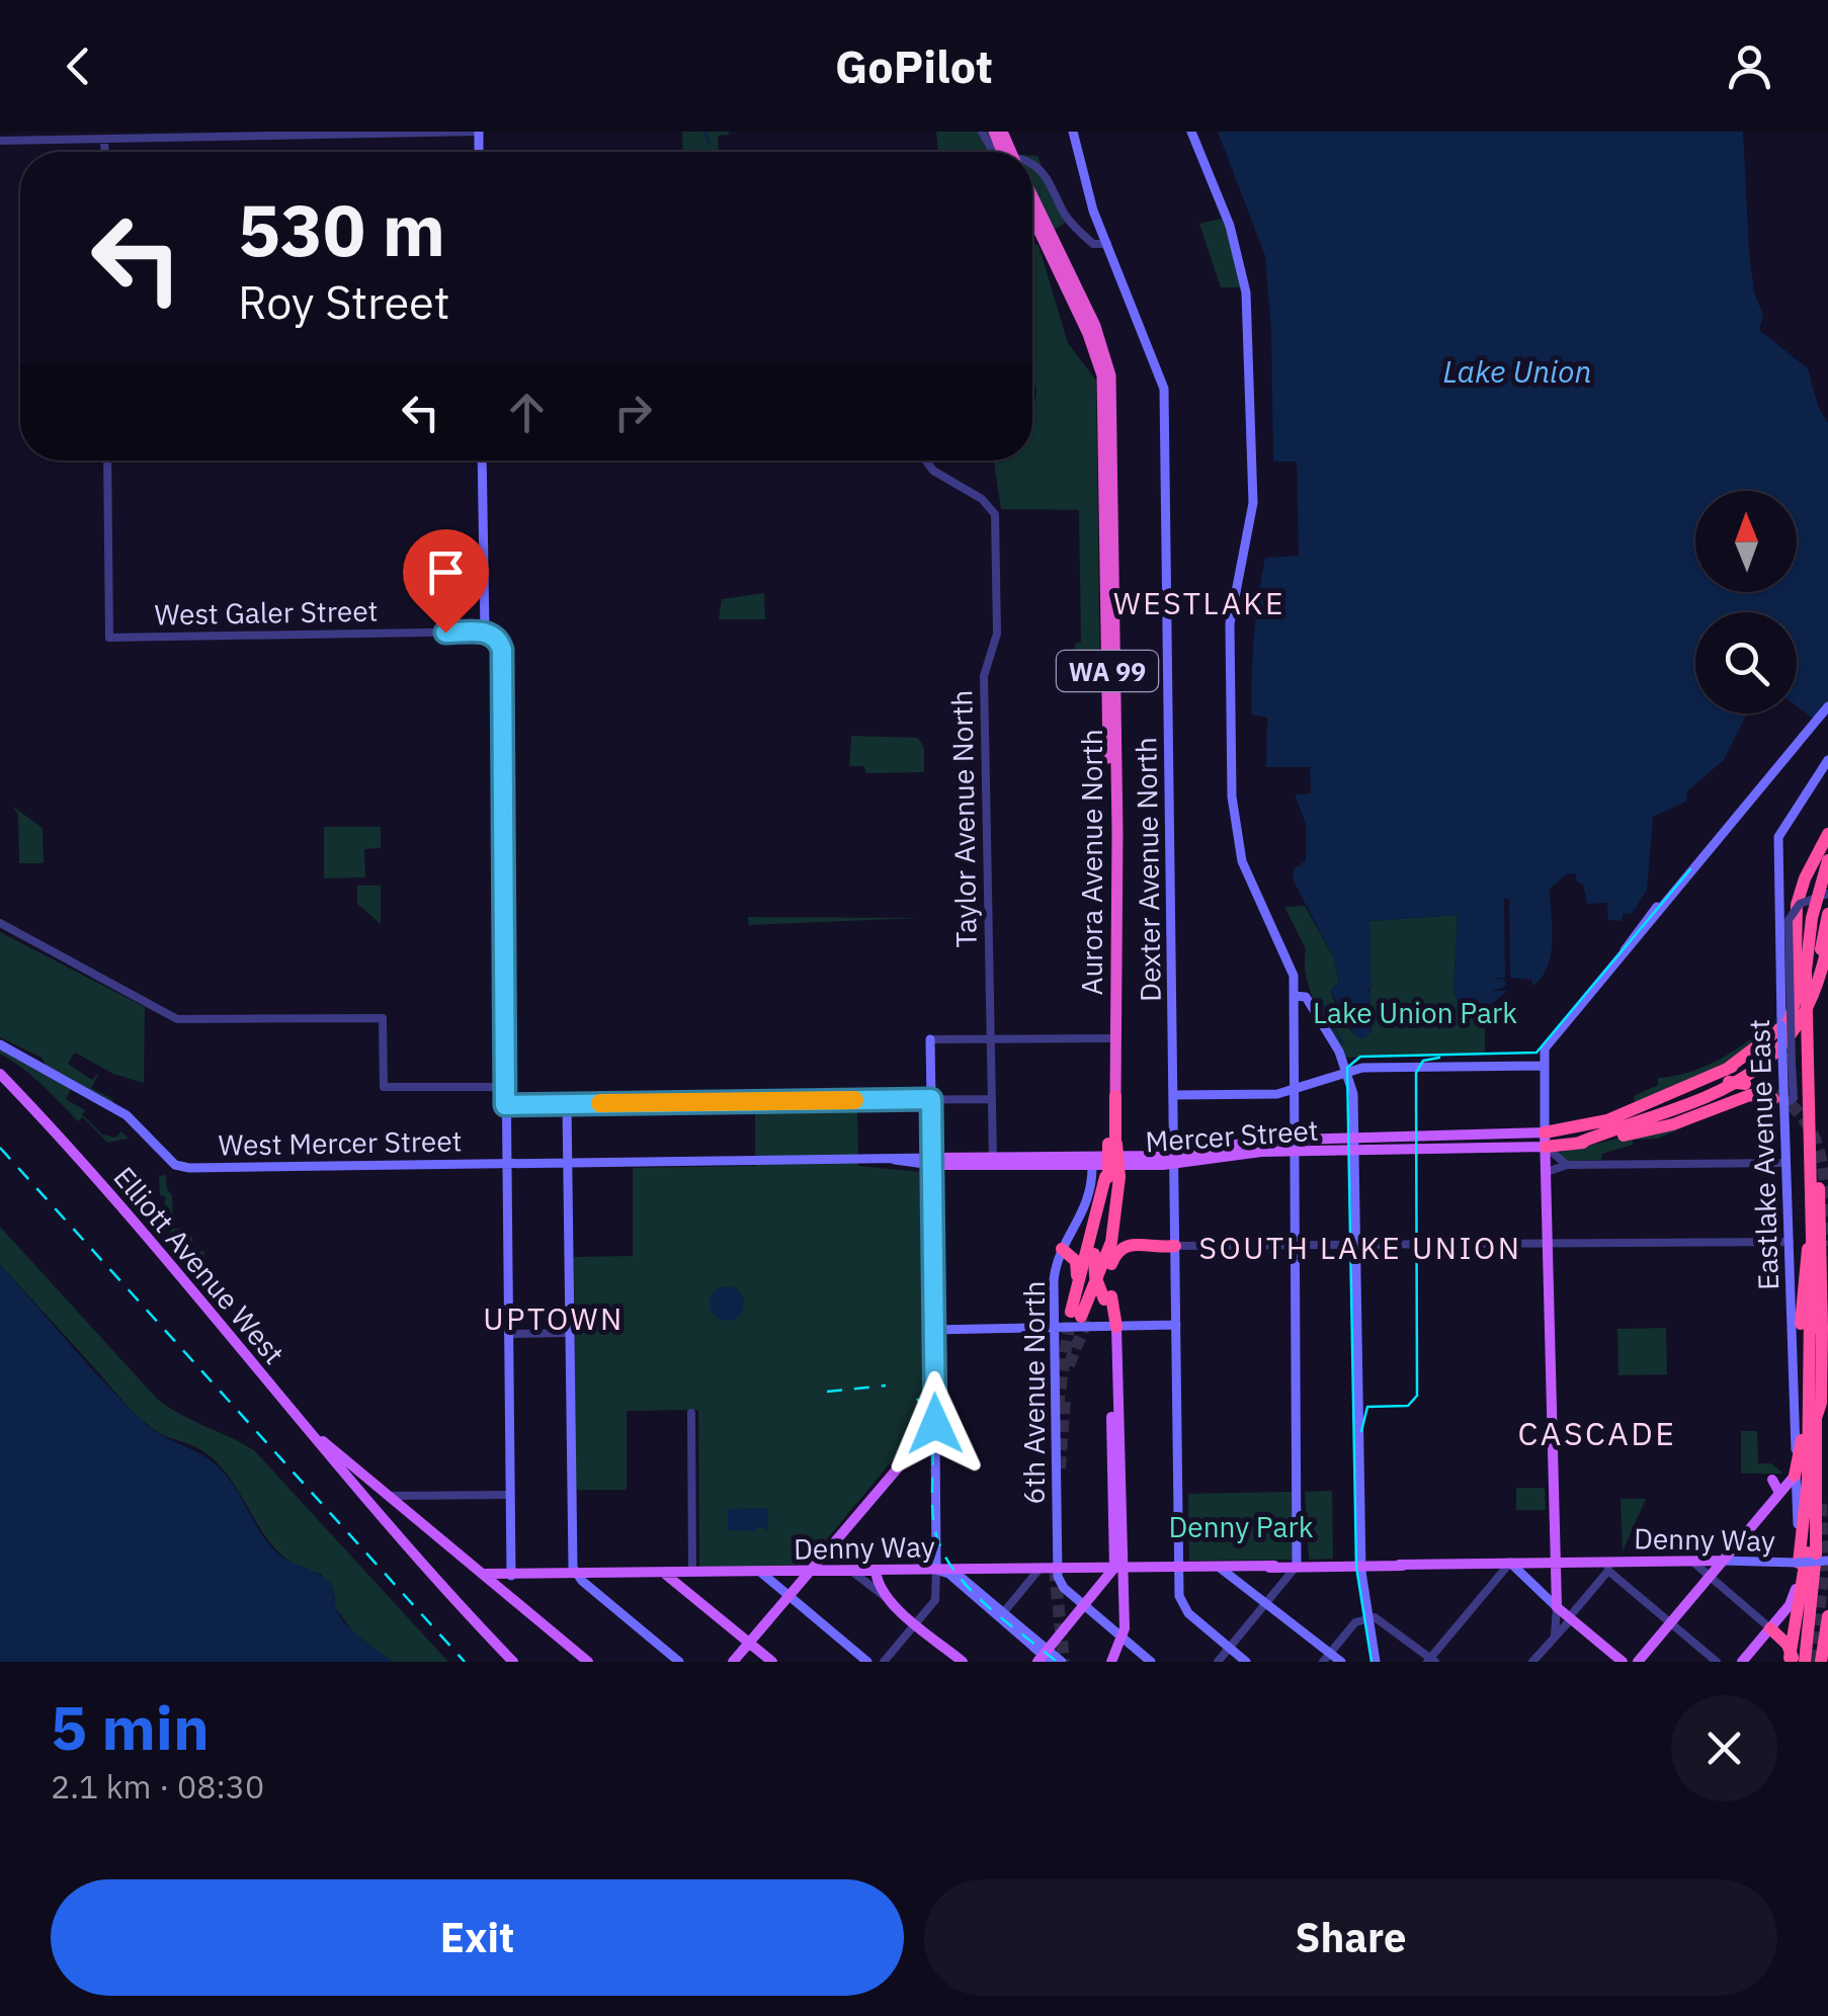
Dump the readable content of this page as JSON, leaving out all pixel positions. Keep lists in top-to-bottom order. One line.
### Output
{"streets":{"highway":["WA 99","Aurora Avenue North"],"main road":["Dexter Avenue North","Mercer Street","West Mercer Street","Eastlake Avenue East","Elliott Avenue West","6th Avenue North","Denny Way"],"street":["West Galer Street","Taylor Avenue North"]},"crossings":[["WA 99","Aurora Avenue North"],["Taylor Avenue North","Mercer Street"],["Dexter Avenue North","Mercer Street"],["Dexter Avenue North","Denny Way"],["Mercer Street","West Mercer Street"],["Mercer Street","6th Avenue North"],["Eastlake Avenue East","Denny Way"],["6th Avenue North","Denny Way"]],"districts":["WESTLAKE","SOUTH LAKE UNION","UPTOWN","CASCADE"],"water":["Lake Union"],"parks":["Lake Union Park","Denny Park"],"north":"top","page":{"header":"GoPilot","turn":["530 m","Roy Street"],"heading":["5 min","2.1 km · 08:30"],"buttons":["Exit","Share"]}}
